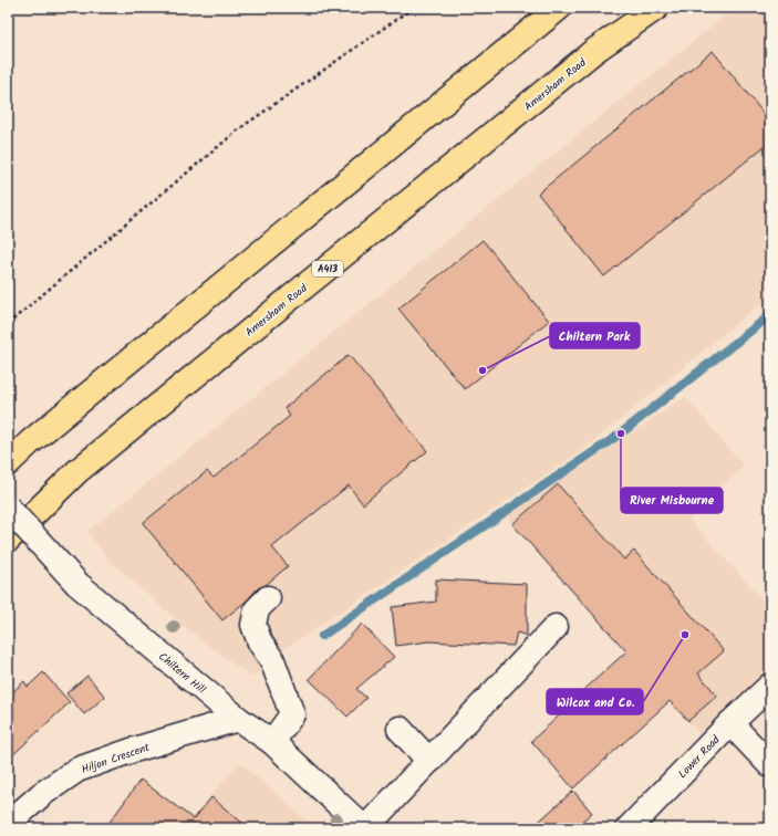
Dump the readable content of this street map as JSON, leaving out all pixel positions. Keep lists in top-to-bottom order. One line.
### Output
{"streets":{"highway":["Amersham Road","A413"],"street":["Chiltern Hill","Lower Road","Hiljon Crescent"]},"crossings":[["Chiltern Hill","Hiljon Crescent"]],"places":["Chiltern Park","River Misbourne","Wilcox and Co."]}
